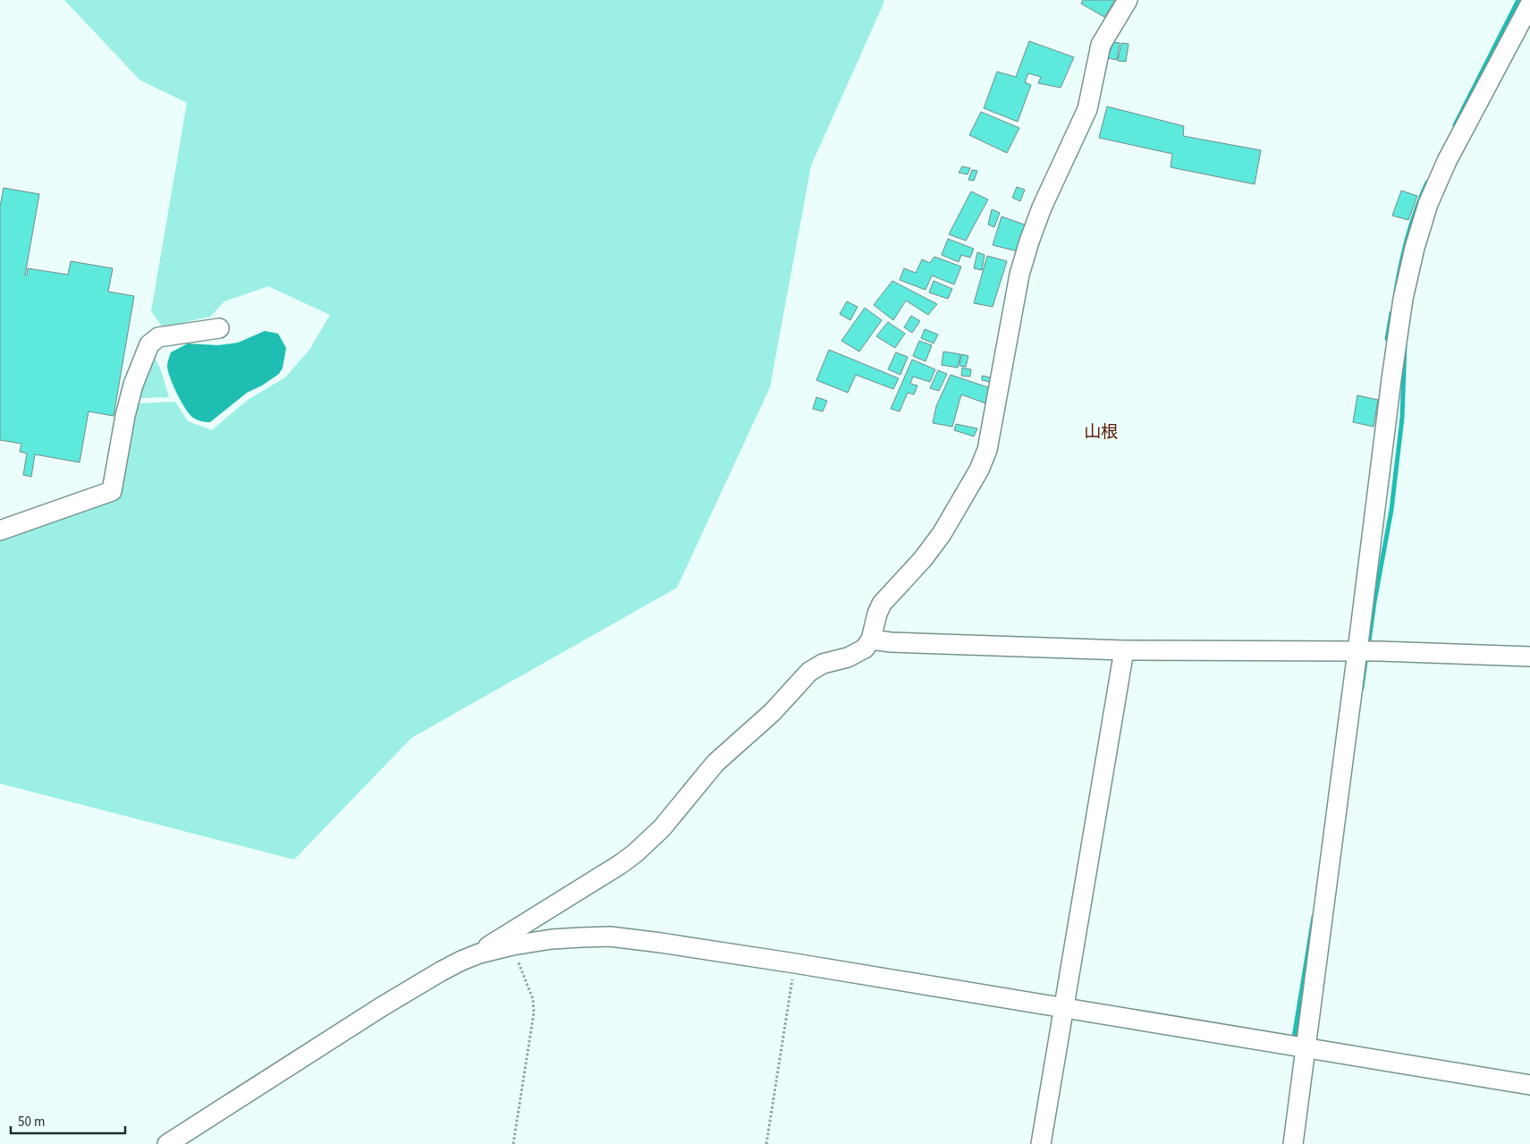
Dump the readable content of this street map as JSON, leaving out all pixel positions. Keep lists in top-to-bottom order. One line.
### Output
{"districts":["山根"],"scale_bar":"50 m"}
